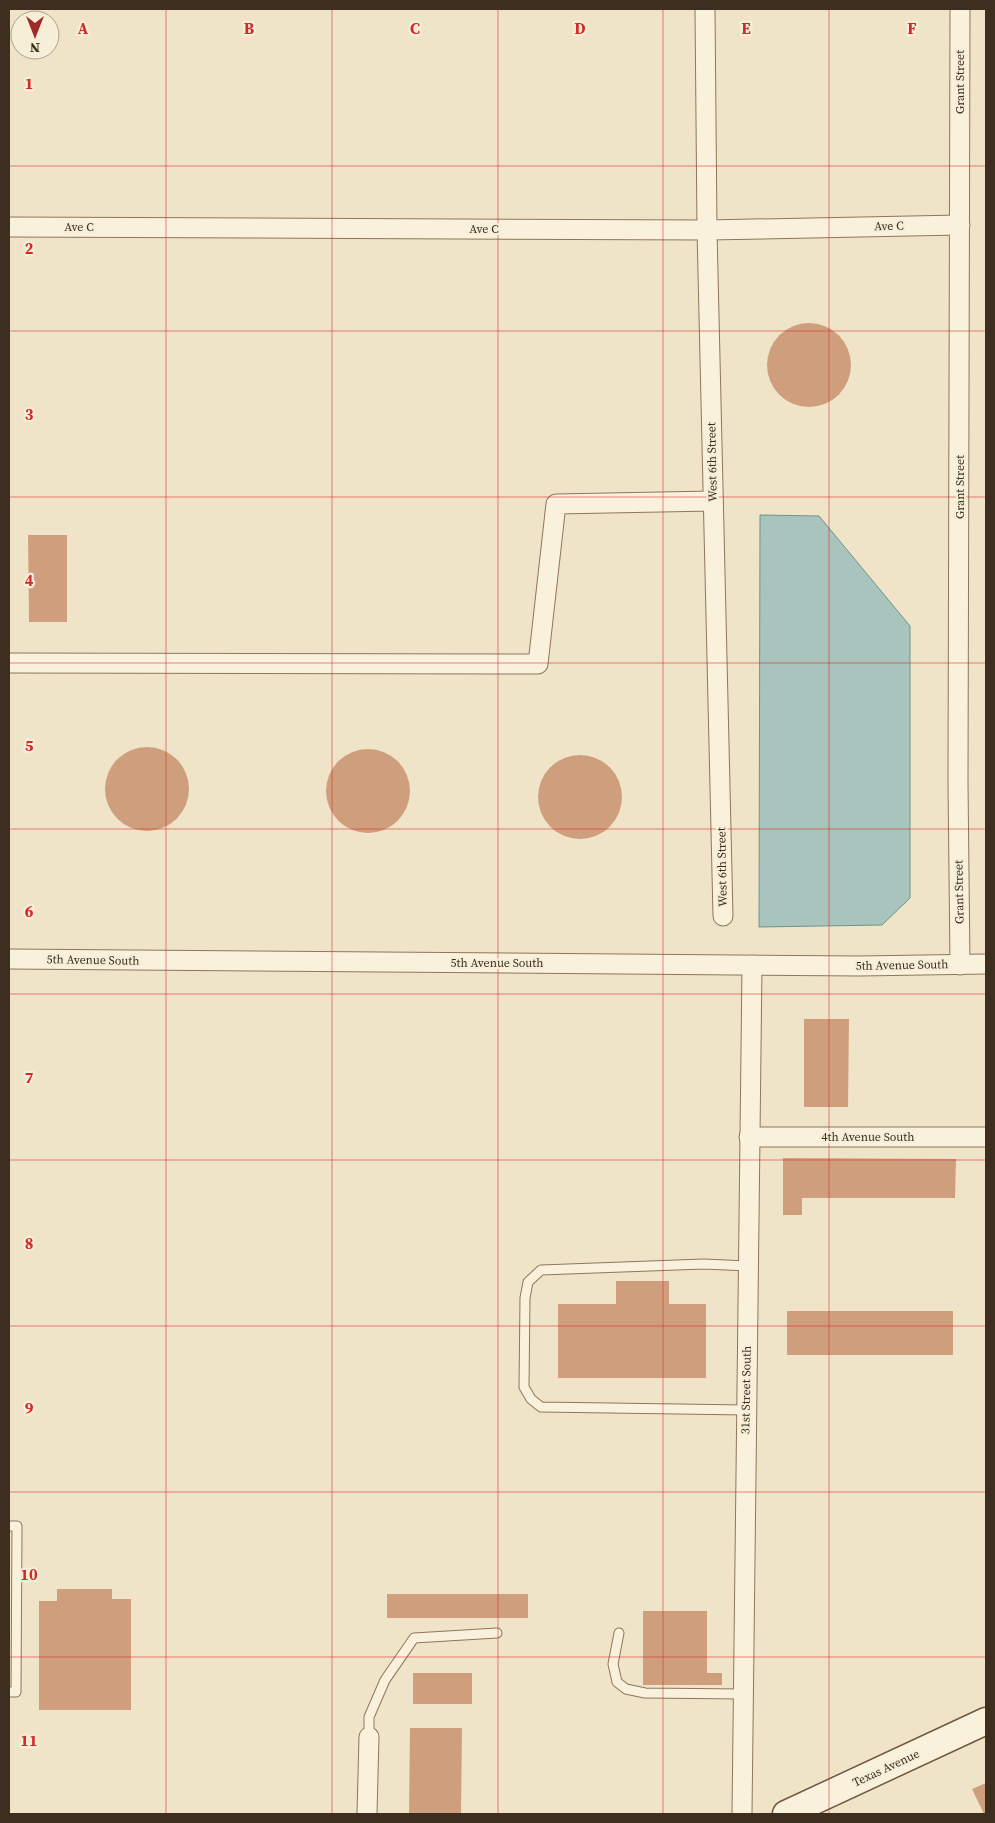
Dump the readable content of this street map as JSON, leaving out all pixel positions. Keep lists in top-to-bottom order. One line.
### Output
{"streets":{"main road":["Texas Avenue"],"street":["Grant Street","Ave C","West 6th Street","5th Avenue South","4th Avenue South","31st Street South"]},"crossings":[["Grant Street","Ave C"],["Grant Street","5th Avenue South"],["Ave C","West 6th Street"],["5th Avenue South","31st Street South"],["4th Avenue South","31st Street South"]],"north":"bottom","grid":{"columns":["A","B","C","D","E","F"],"rows":["1","2","3","4","5","6","7","8","9","10","11"]}}
